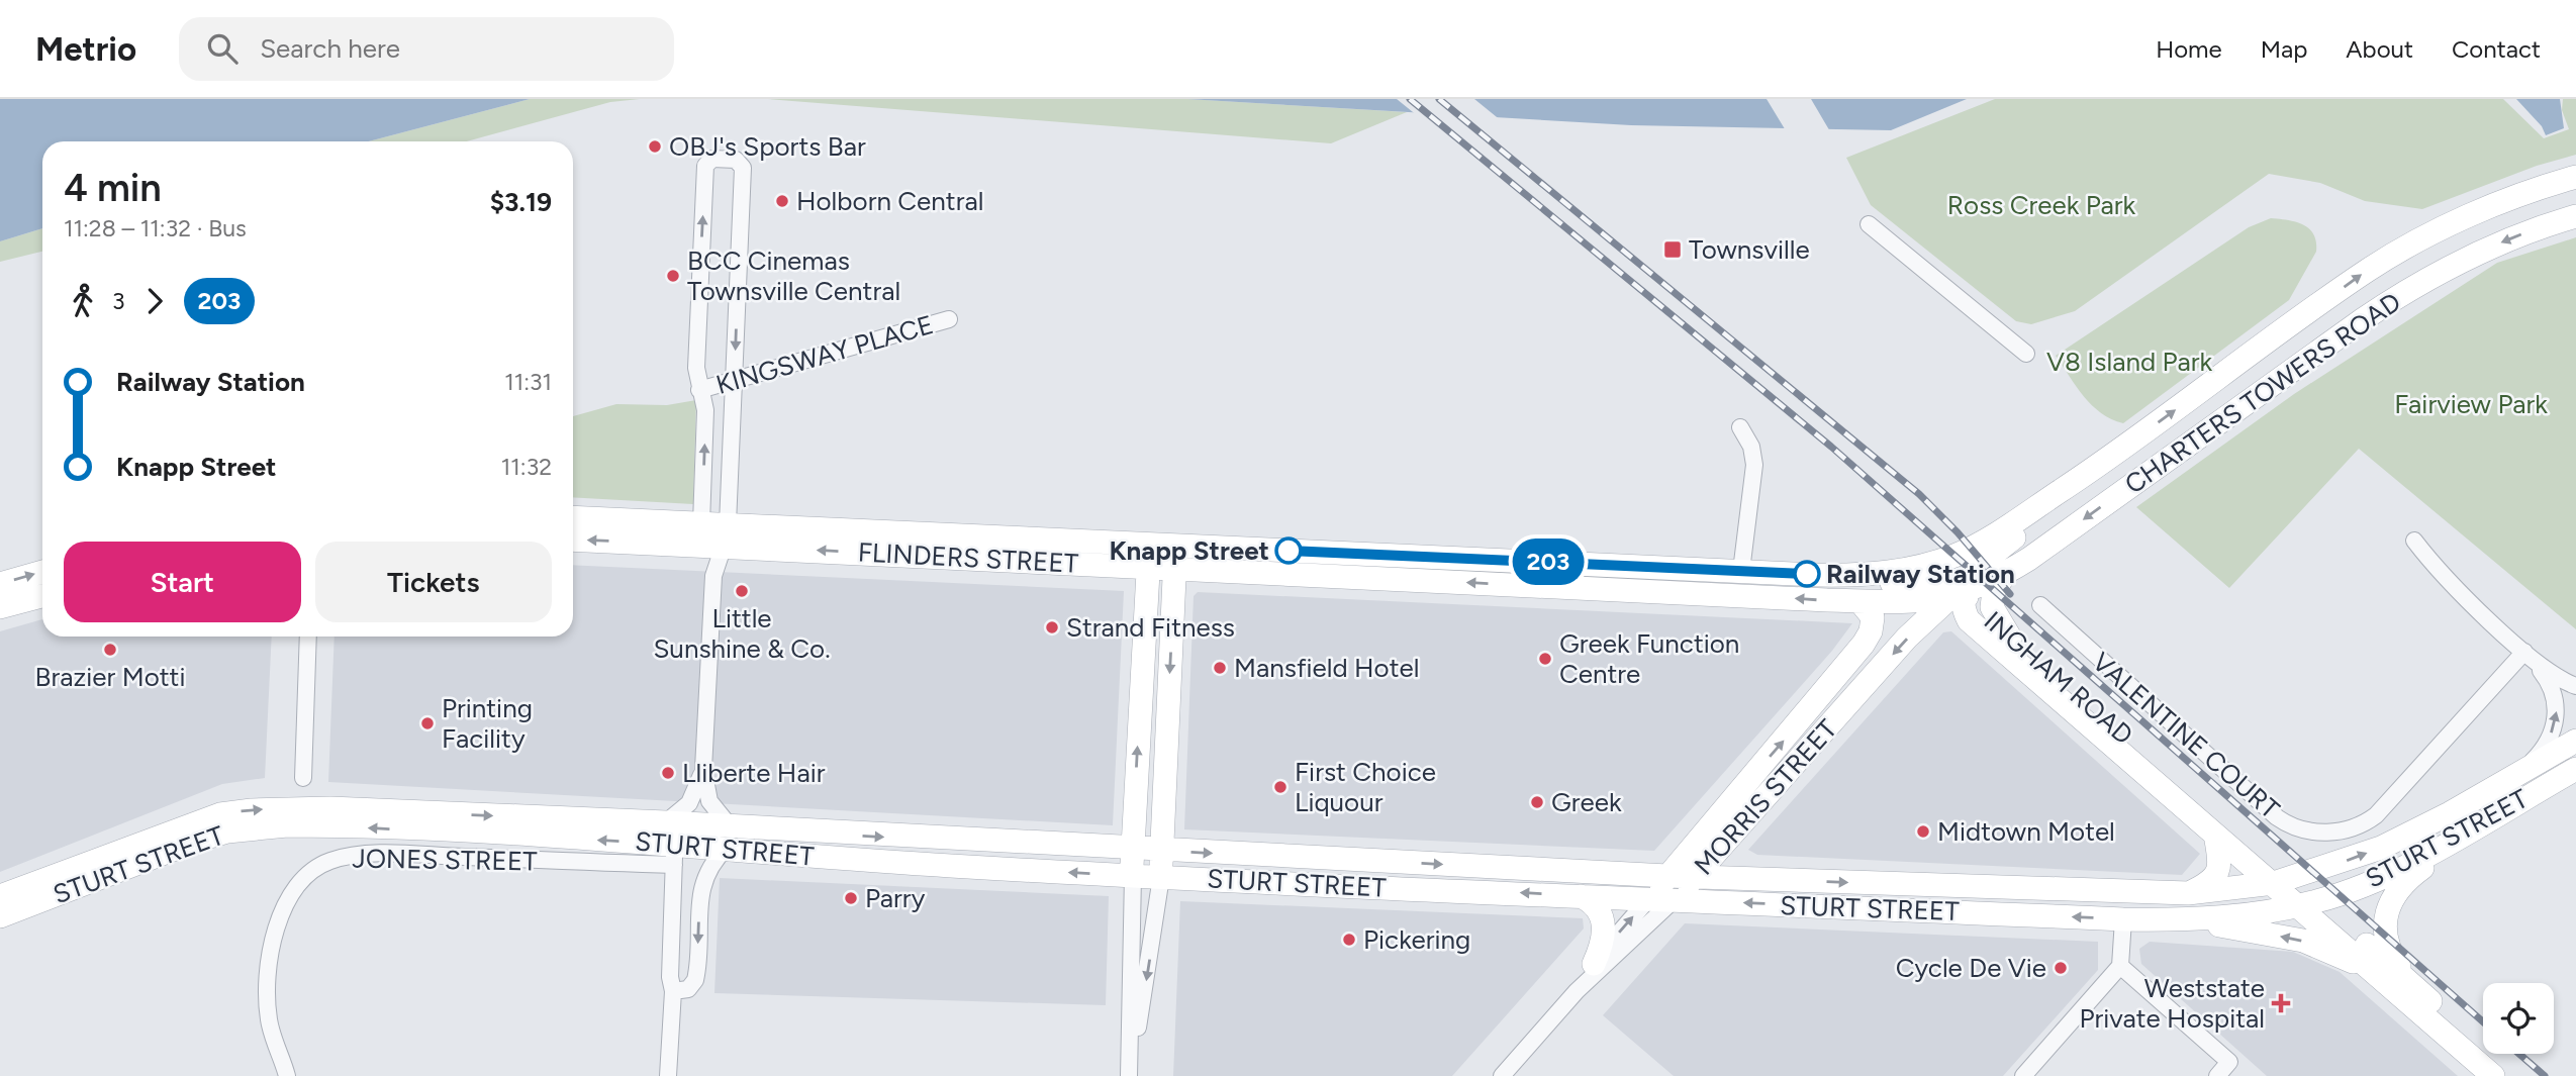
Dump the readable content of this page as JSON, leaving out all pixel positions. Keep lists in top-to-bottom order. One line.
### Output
{"streets":{"main road":["CHARTERS TOWERS ROAD","FLINDERS STREET","INGHAM ROAD","MORRIS STREET","STURT STREET"],"street":["KINGSWAY PLACE","VALENTINE COURT","JONES STREET"]},"crossings":[["CHARTERS TOWERS ROAD","FLINDERS STREET"],["CHARTERS TOWERS ROAD","INGHAM ROAD"],["CHARTERS TOWERS ROAD","MORRIS STREET"],["FLINDERS STREET","INGHAM ROAD"],["FLINDERS STREET","MORRIS STREET"],["INGHAM ROAD","MORRIS STREET"],["INGHAM ROAD","STURT STREET"],["MORRIS STREET","STURT STREET"],["STURT STREET","JONES STREET"]],"parks":["Ross Creek Park","V8 Island Park","Fairview Park"],"places":{"other":["OBJ's Sports Bar","Holborn Central","BCC Cinemas Townsville Central","Knapp Street","Railway Station","Little Sunshine & Co.","Strand Fitness","Brazier Motti","Greek Function Centre","Mansfield Hotel","Printing Facility","Lliberte Hair","First Choice Liquour","Greek","Midtown Motel","Parry","Pickering","Cycle De Vie"],"transit":["Townsville"],"health":["Weststate Private Hospital"]},"lines":["bus line 203"],"page":{"header":"Metrio","search":"Search here","nav":["Home","Map","About","Contact"],"on_map":"203","heading":["4 min","11:28 – 11:32 · Bus","$3.19"],"legs":["3","203"],"list":[{"name":"Railway Station","value":"11:31"},{"name":"Knapp Street","value":"11:32"}],"buttons":["Start","Tickets"]}}
